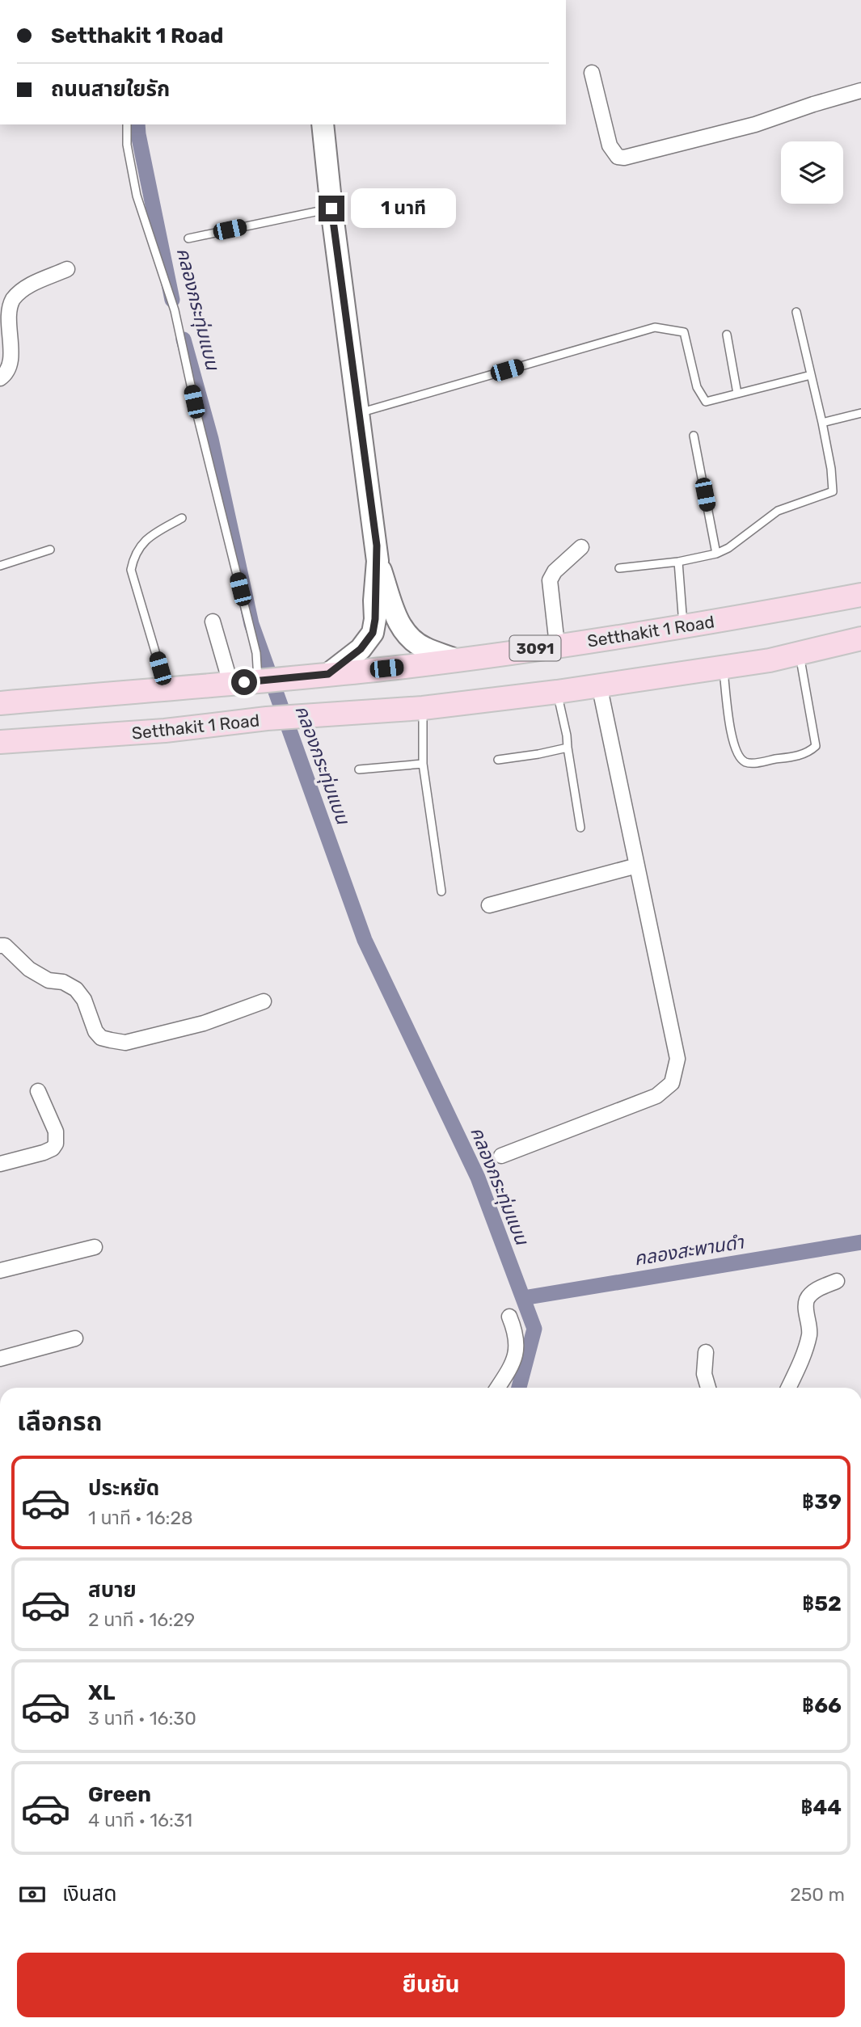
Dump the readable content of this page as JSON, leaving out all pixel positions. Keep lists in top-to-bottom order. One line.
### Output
{"streets":{"main road":["Setthakit 1 Road","3091"]},"water":["คลองกระทุ่มแบน","คลองสะพานดำ"],"page":{"banner":["Setthakit 1 Road","ถนนสายใยรัก"],"bubble":"1 นาที","heading":"เลือกรถ","list":[{"name":"ประหยัด","note":"1 นาที · 16:28","value":"฿39"},{"name":"สบาย","note":"2 นาที · 16:29","value":"฿52"},{"name":"XL","note":"3 นาที · 16:30","value":"฿66"},{"name":"Green","note":"4 นาที · 16:31","value":"฿44"}],"pay":["เงินสด","250 m"],"buttons":"ยืนยัน"}}
